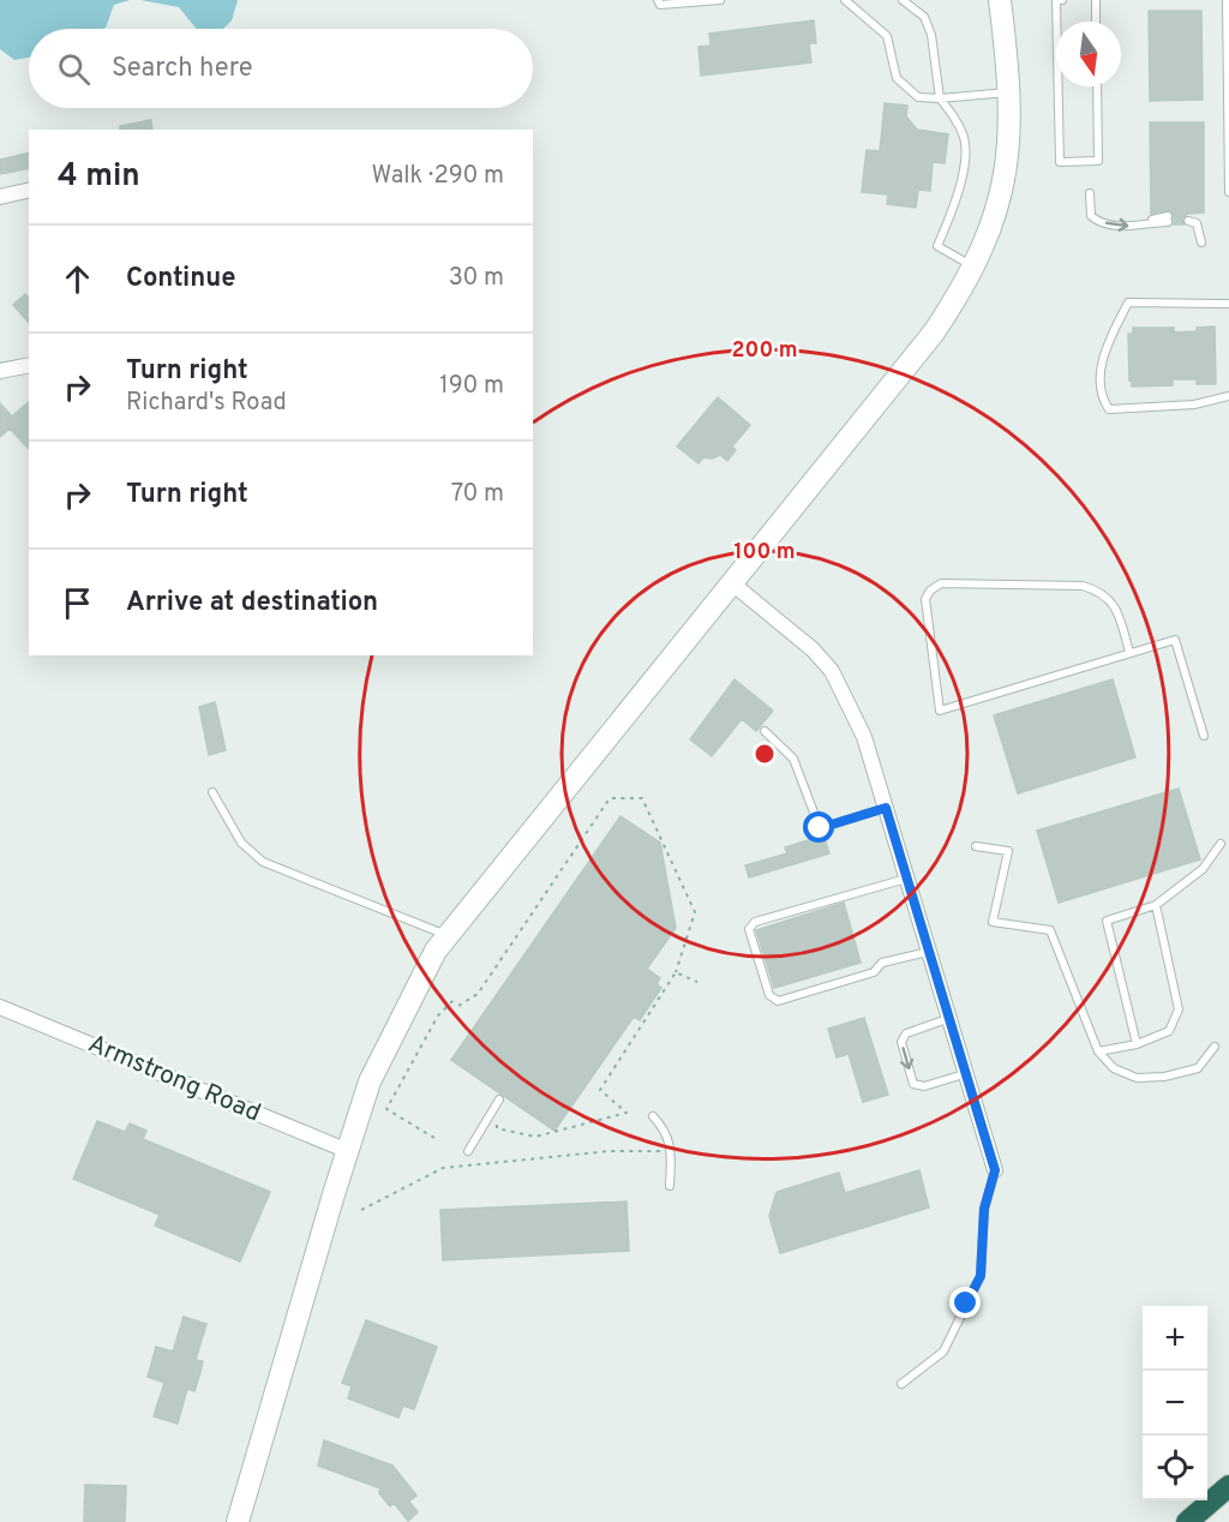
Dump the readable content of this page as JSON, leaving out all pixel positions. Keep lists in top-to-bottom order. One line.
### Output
{"streets":{"street":["Armstrong Road"]},"north":"bottom","page":{"search":"Search here","heading":["4 min","Walk · 290 m"],"list":[["Continue","30 m"],["Turn right","Richard's Road","190 m"],["Turn right","70 m"],"Arrive at destination"],"map_buttons":["+","−"]},"rings":["200 m","100 m"]}
